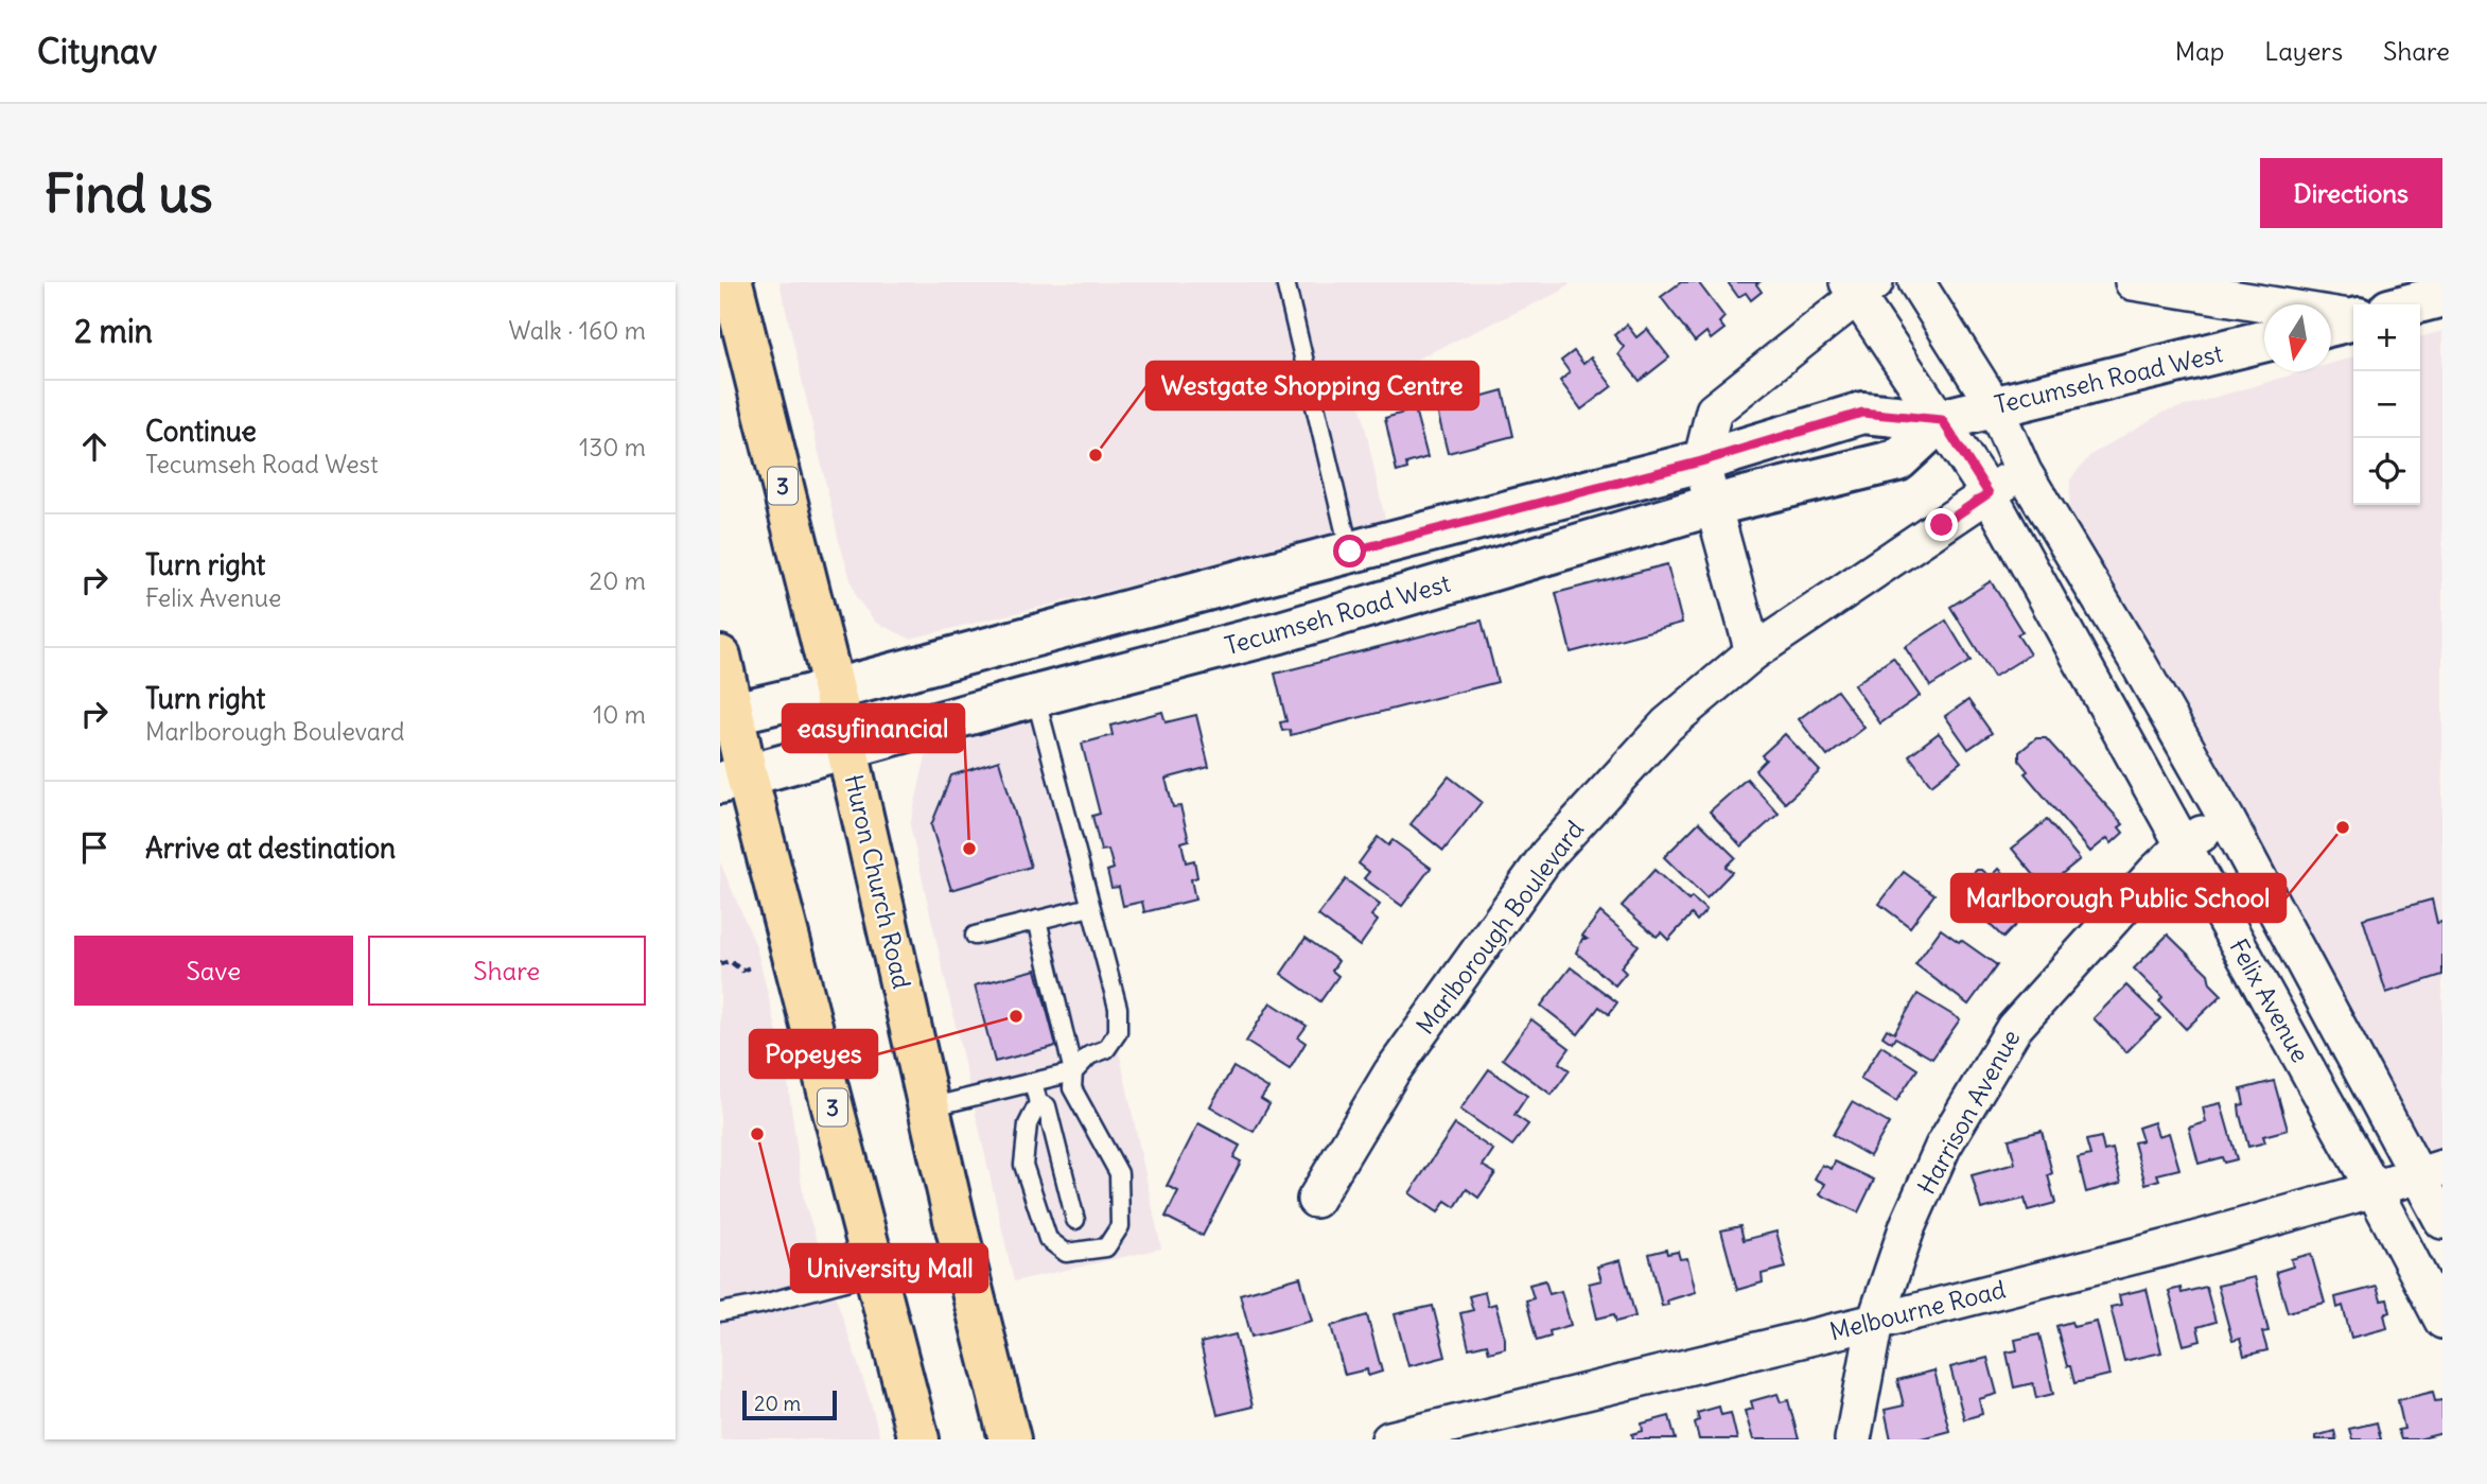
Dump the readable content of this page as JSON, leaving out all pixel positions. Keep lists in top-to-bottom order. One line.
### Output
{"streets":{"highway":["3","Huron Church Road"],"main road":["Tecumseh Road West"],"street":["Marlborough Boulevard","Felix Avenue","Harrison Avenue","Melbourne Road"]},"crossings":[["Tecumseh Road West","3"],["Tecumseh Road West","Huron Church Road"],["Tecumseh Road West","Felix Avenue"],["Marlborough Boulevard","Felix Avenue"],["Felix Avenue","Harrison Avenue"],["Felix Avenue","Melbourne Road"],["Harrison Avenue","Melbourne Road"]],"places":["Westgate Shopping Centre","Marlborough Public School","easyfinancial","Popeyes","University Mall"],"scale_bar":"20 m","north":"bottom","page":{"header":"Citynav","nav":["Map","Layers","Share"],"buttons":["Directions",["Save","Share"]],"title":"Find us","heading":["2 min","Walk · 160 m"],"map_buttons":["+","−"],"list":[["Continue","Tecumseh Road West","130 m"],["Turn right","Felix Avenue","20 m"],["Turn right","Marlborough Boulevard","10 m"],"Arrive at destination"],"scale":"20 m"}}
